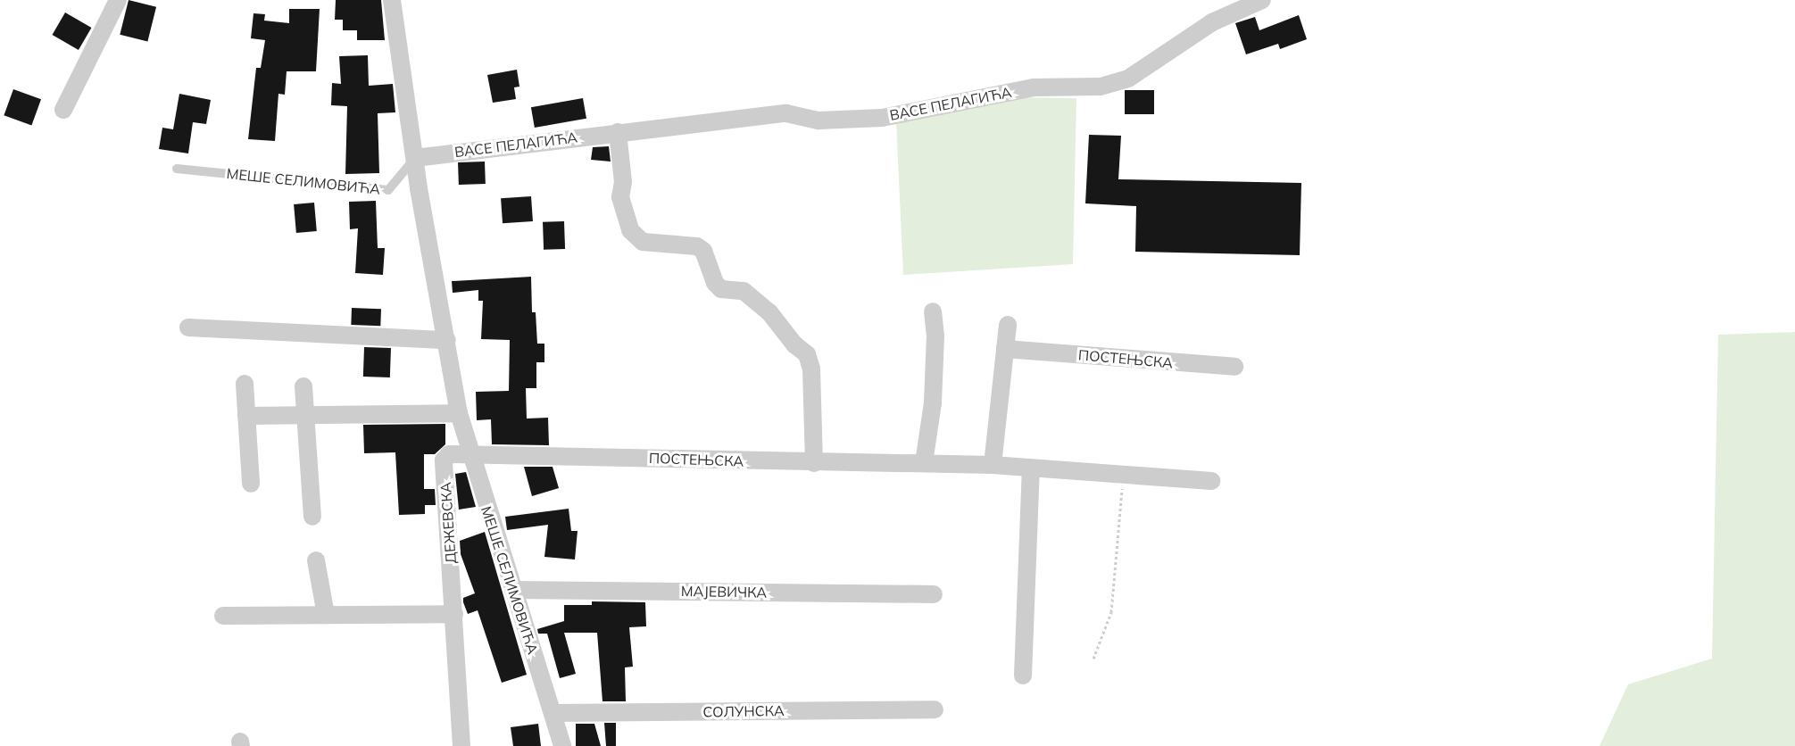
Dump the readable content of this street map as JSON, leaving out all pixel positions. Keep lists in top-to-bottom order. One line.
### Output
{"streets":{"street":["ВАСЕ ПЕЛАГИЋА","МЕШЕ СЕЛИМОВИЋА","ПОСТЕЊСКА","ДЕЖЕВСКА","МАЈЕВИЧКА","СОЛУНСКА"]},"crossings":[["ВАСЕ ПЕЛАГИЋА","МЕШЕ СЕЛИМОВИЋА"],["МЕШЕ СЕЛИМОВИЋА","ПОСТЕЊСКА"],["МЕШЕ СЕЛИМОВИЋА","ДЕЖЕВСКА"],["МЕШЕ СЕЛИМОВИЋА","МАЈЕВИЧКА"],["МЕШЕ СЕЛИМОВИЋА","СОЛУНСКА"],["ПОСТЕЊСКА","ДЕЖЕВСКА"]]}
